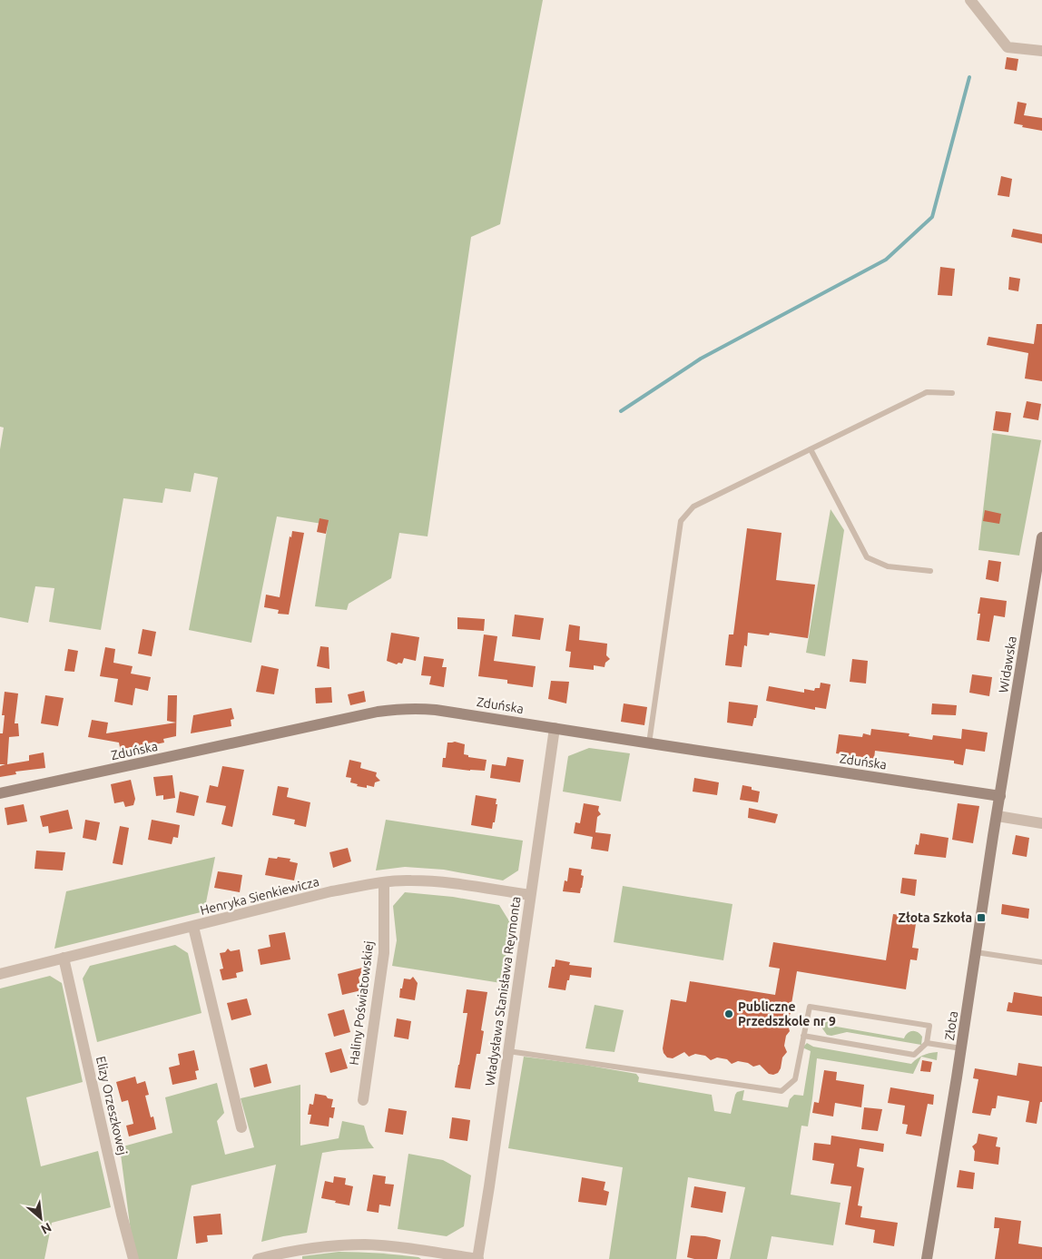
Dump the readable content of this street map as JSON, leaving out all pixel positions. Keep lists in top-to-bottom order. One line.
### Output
{"streets":{"street":["Widawska","Zduńska","Henryka Sienkiewicza","Władysława Stanisława Reymonta","Haliny Poświatowskiej","Złota","Elizy Orzeszkowej"]},"crossings":[["Widawska","Zduńska"],["Widawska","Złota"],["Zduńska","Władysława Stanisława Reymonta"],["Zduńska","Złota"],["Henryka Sienkiewicza","Władysława Stanisława Reymonta"],["Henryka Sienkiewicza","Haliny Poświatowskiej"],["Henryka Sienkiewicza","Elizy Orzeszkowej"]],"places":{"transit":["Złota Szkoła"],"other":["Publiczne Przedszkole nr 9"]},"north":"bottom right"}
